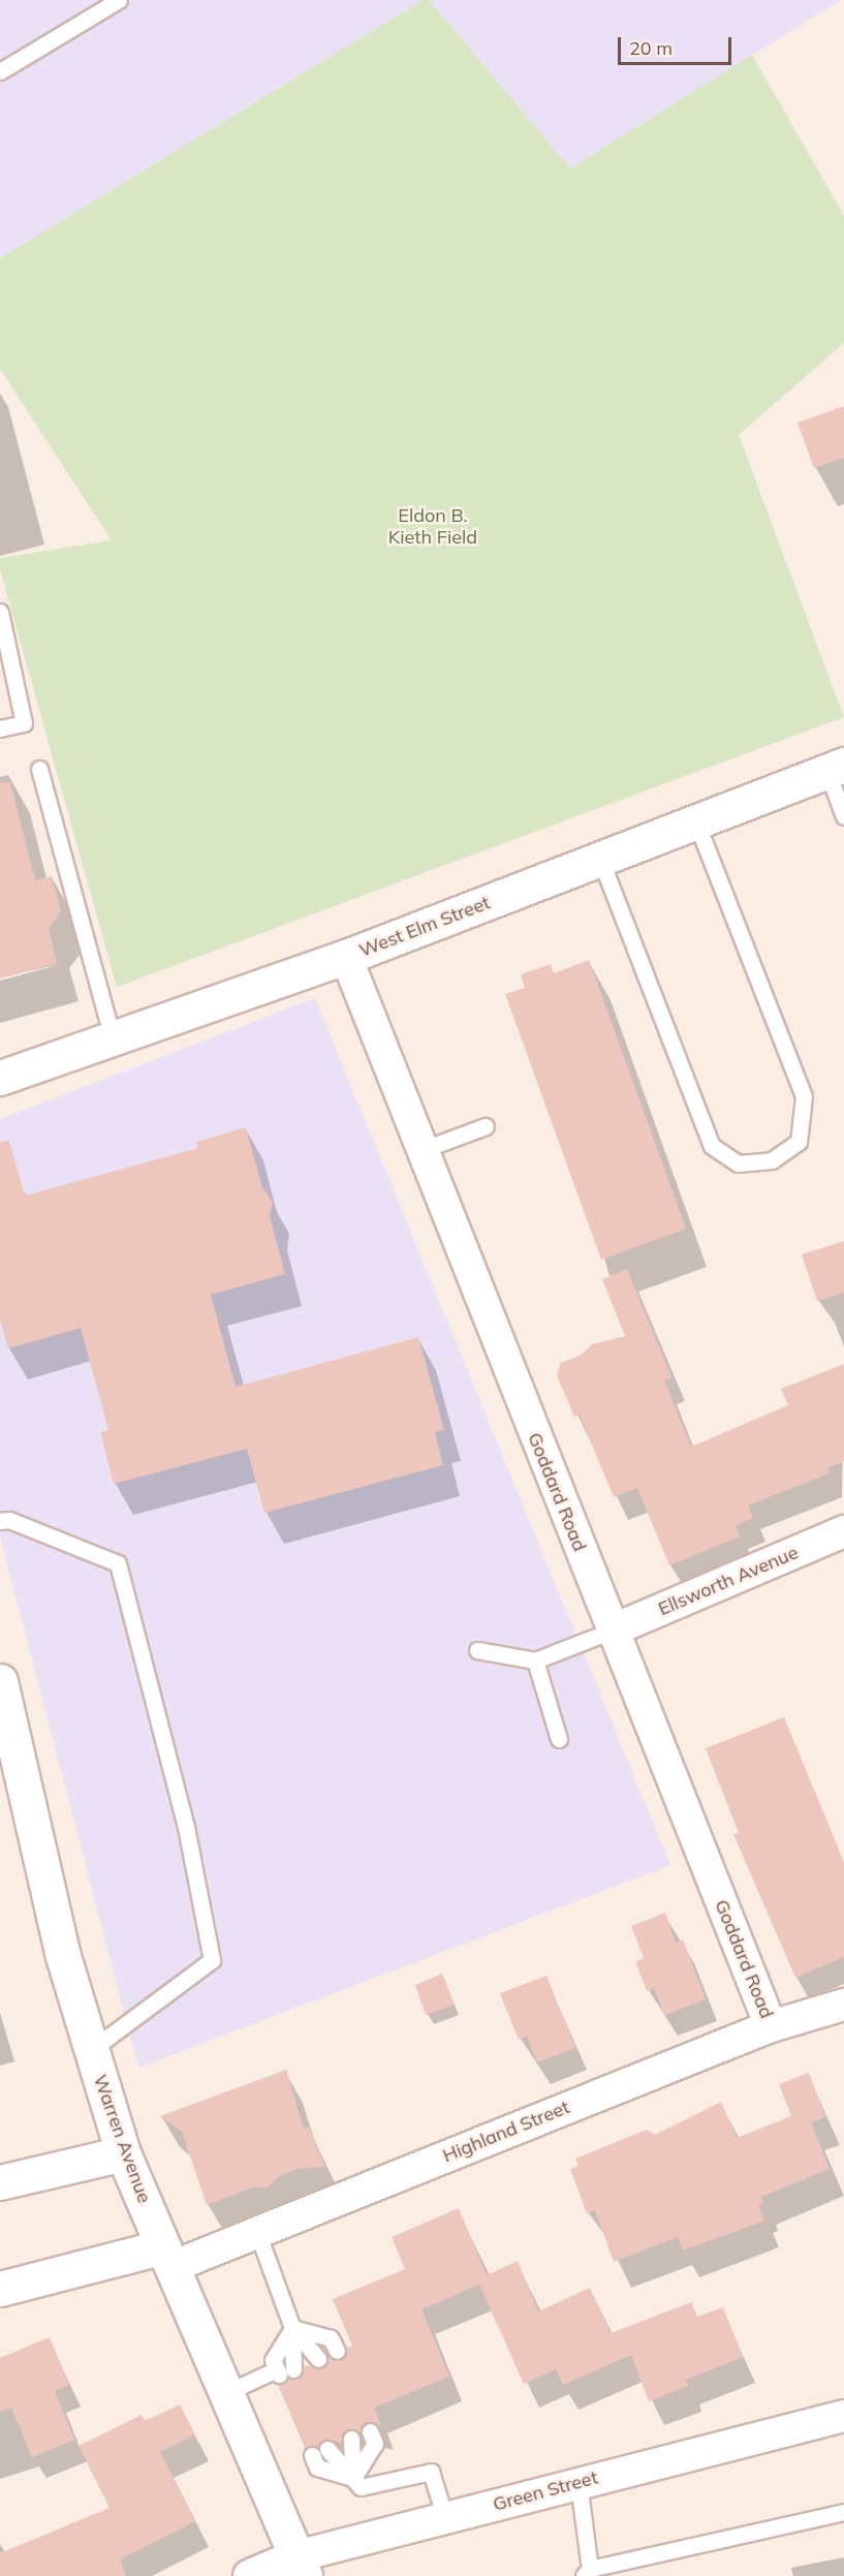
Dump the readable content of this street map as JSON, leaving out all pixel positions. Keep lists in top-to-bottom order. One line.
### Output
{"streets":{"main road":["West Elm Street","Warren Avenue","Green Street"],"street":["Goddard Road","Ellsworth Avenue","Highland Street"]},"crossings":[["West Elm Street","Goddard Road"],["Goddard Road","Ellsworth Avenue"],["Goddard Road","Highland Street"],["Highland Street","Warren Avenue"],["Warren Avenue","Green Street"]],"parks":["Eldon B. Kieth Field"],"scale_bar":"20 m"}
